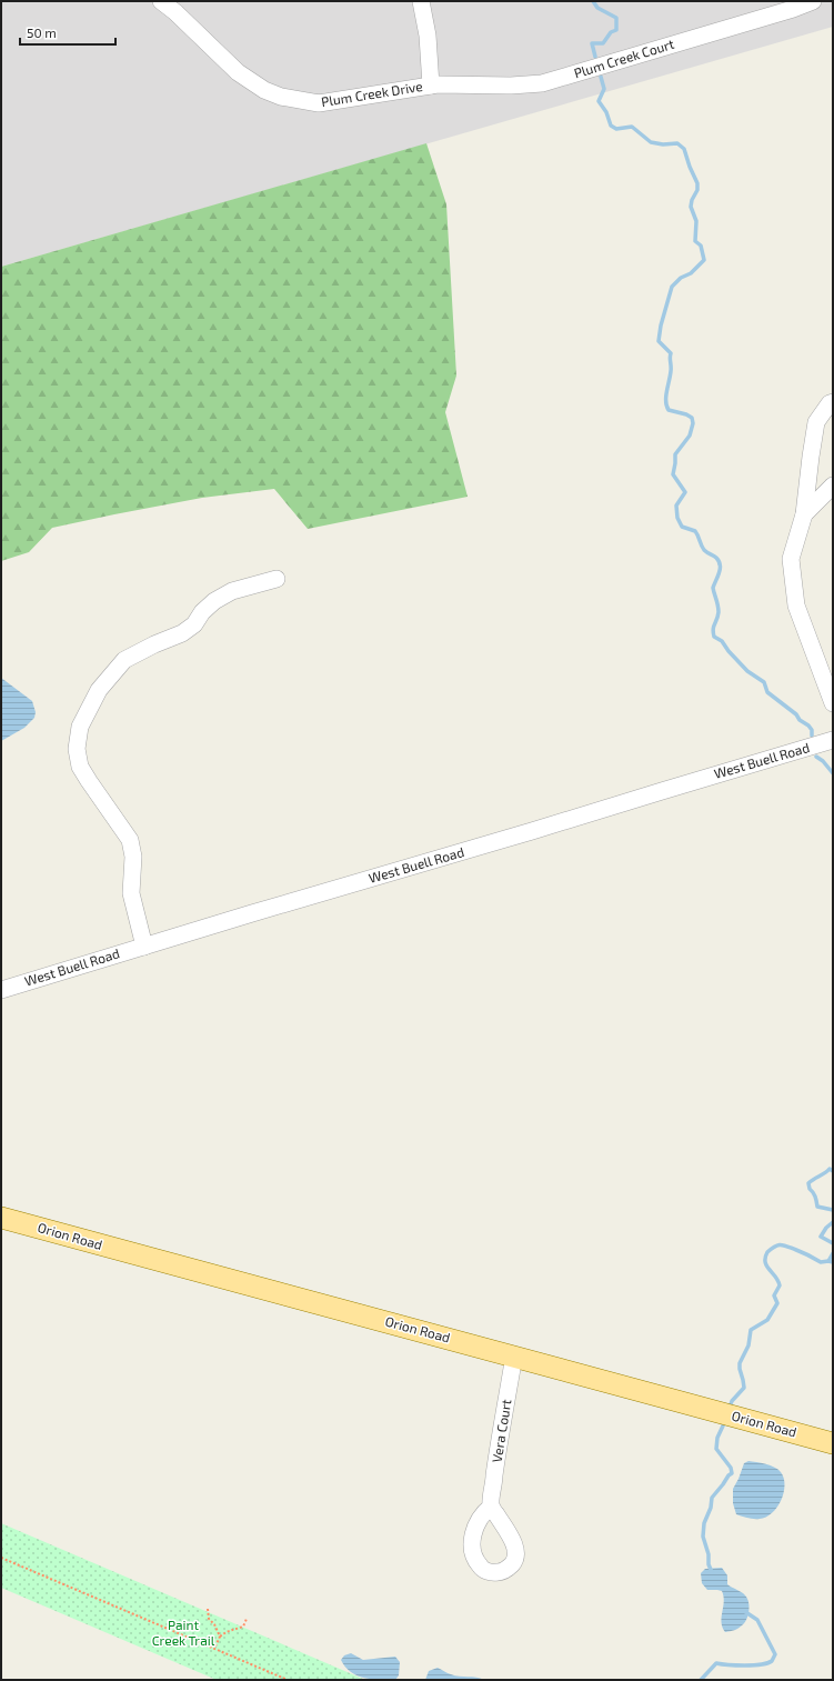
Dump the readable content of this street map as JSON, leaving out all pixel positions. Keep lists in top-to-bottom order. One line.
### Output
{"streets":{"main road":["Orion Road"],"street":["Plum Creek Court","Plum Creek Drive","West Buell Road","Vera Court"]},"crossings":[["Plum Creek Court","Plum Creek Drive"],["Orion Road","Vera Court"]],"parks":["Paint Creek Trail"],"scale_bar":"50 m"}
